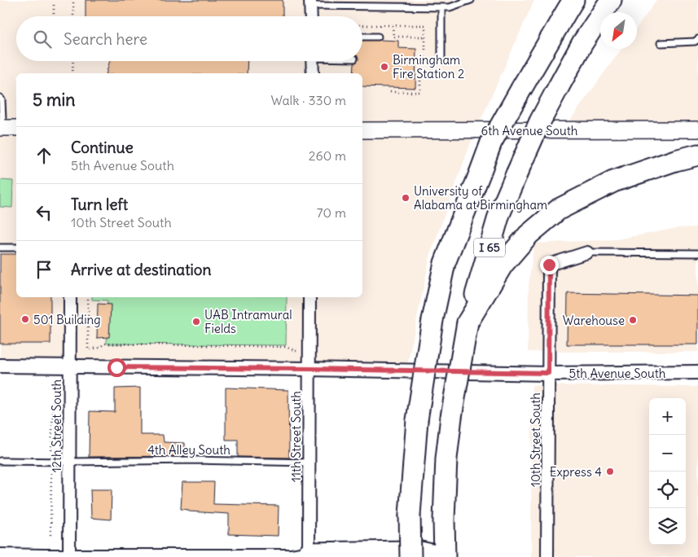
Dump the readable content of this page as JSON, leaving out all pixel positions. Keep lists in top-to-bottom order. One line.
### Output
{"streets":{"highway":["I 65"],"main road":["6th Avenue South"],"street":["5th Avenue South","12th Street South","11th Street South","10th Street South"],"lane":["4th Alley South"]},"crossings":[["5th Avenue South","12th Street South"],["5th Avenue South","11th Street South"],["5th Avenue South","10th Street South"],["12th Street South","4th Alley South"],["11th Street South","4th Alley South"]],"places":["Birmingham Fire Station 2","University of Alabama at Birmingham","501 Building","Warehouse","UAB Intramural Fields","Express 4"],"north":"bottom left","page":{"search":"Search here","heading":["5 min","Walk · 330 m"],"list":[["Continue","5th Avenue South","260 m"],["Turn left","10th Street South","70 m"],"Arrive at destination"],"map_buttons":["+","−"]}}
